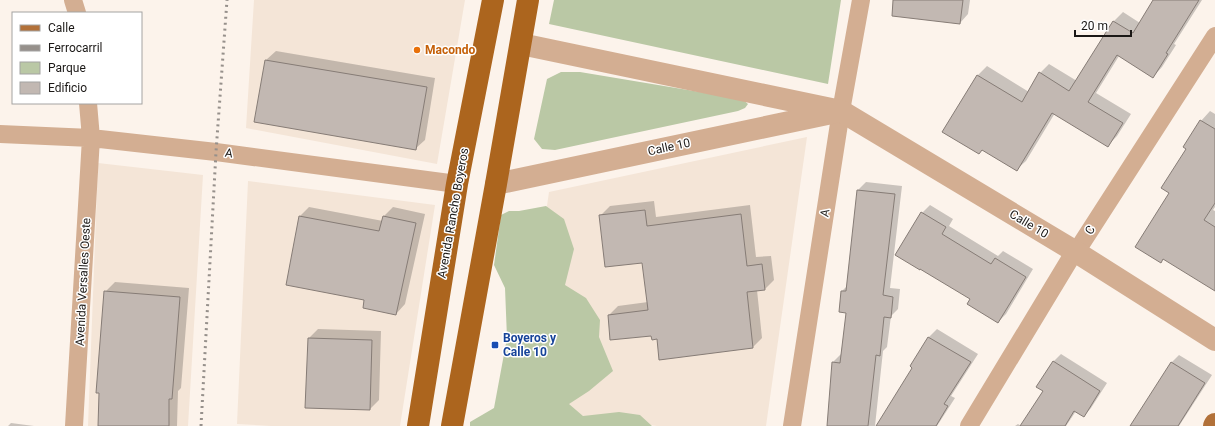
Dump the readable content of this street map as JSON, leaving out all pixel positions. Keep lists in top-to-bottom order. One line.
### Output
{"streets":{"highway":["Avenida Rancho Boyeros"],"street":["Calle 10","A","C","Avenida Versalles Oeste"]},"crossings":[["Calle 10","A"],["Calle 10","C"],["A","Avenida Rancho Boyeros"],["A","Avenida Versalles Oeste"]],"places":{"other":["Macondo"],"transit":["Boyeros y Calle 10"]},"legend":["Calle","Ferrocarril","Parque","Edificio"],"scale_bar":"20 m"}
